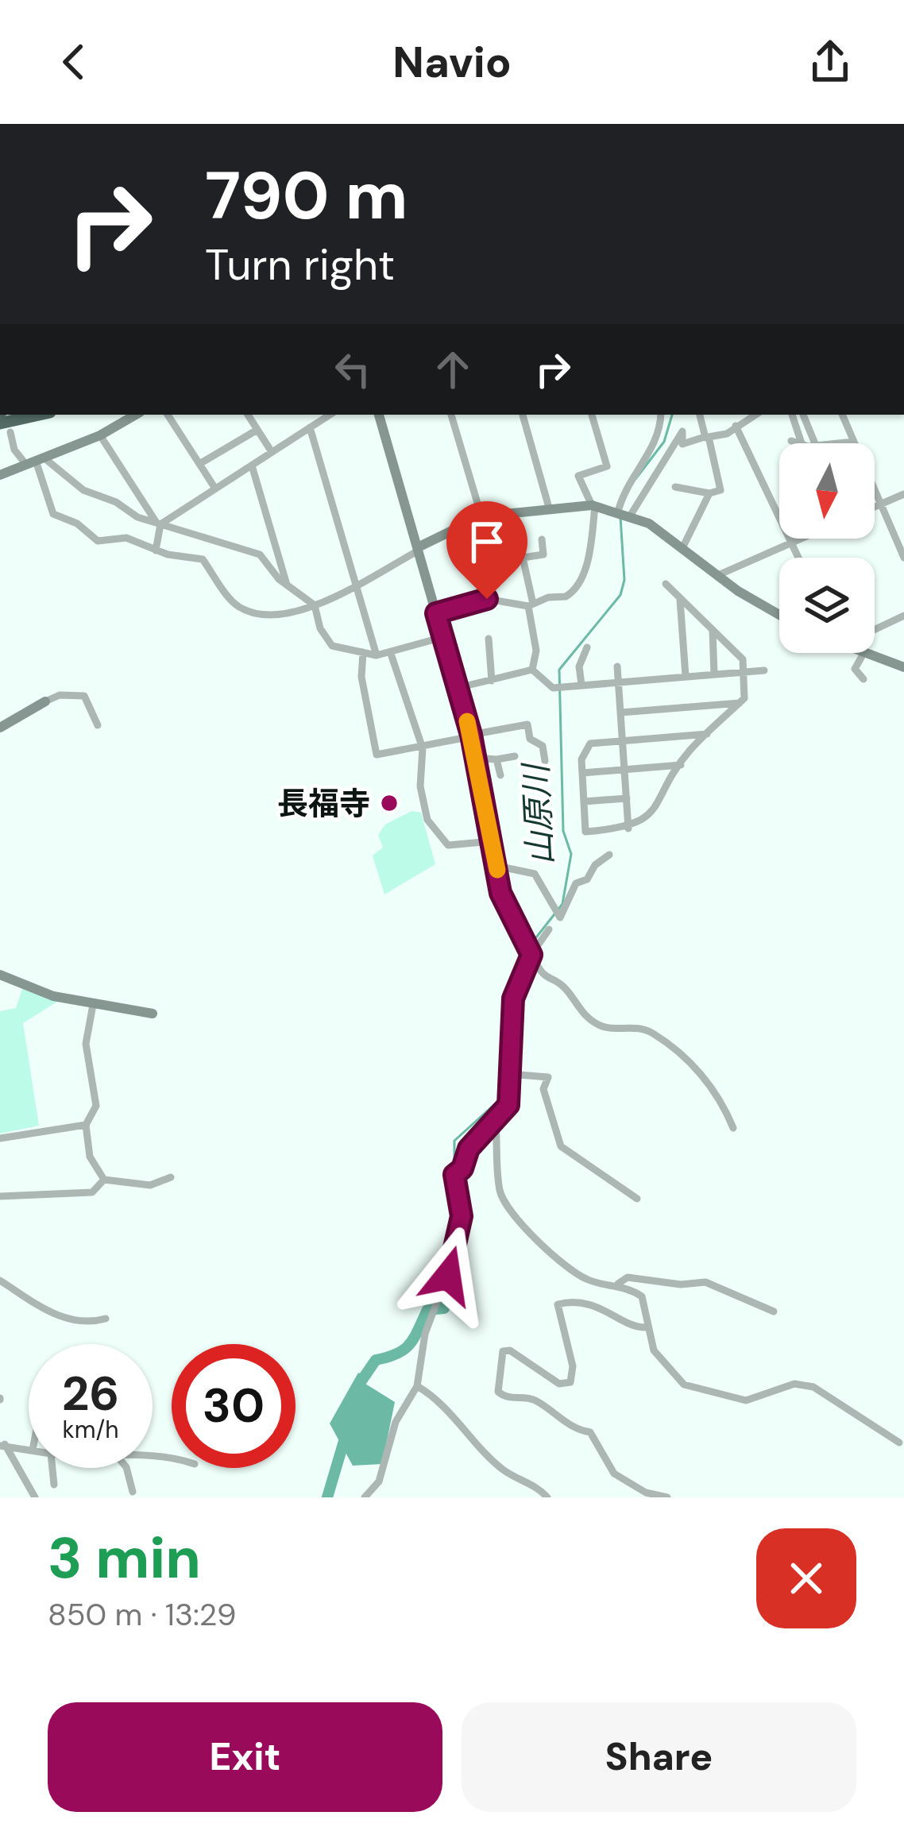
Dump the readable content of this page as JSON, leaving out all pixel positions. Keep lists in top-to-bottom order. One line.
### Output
{"water":["山原川"],"places":["長福寺"],"north":"bottom","page":{"header":"Navio","turn":["790 m","Turn right"],"speed":"26 km/h","limit":"30","heading":["3 min","850 m · 13:29"],"buttons":["Exit","Share"]}}
